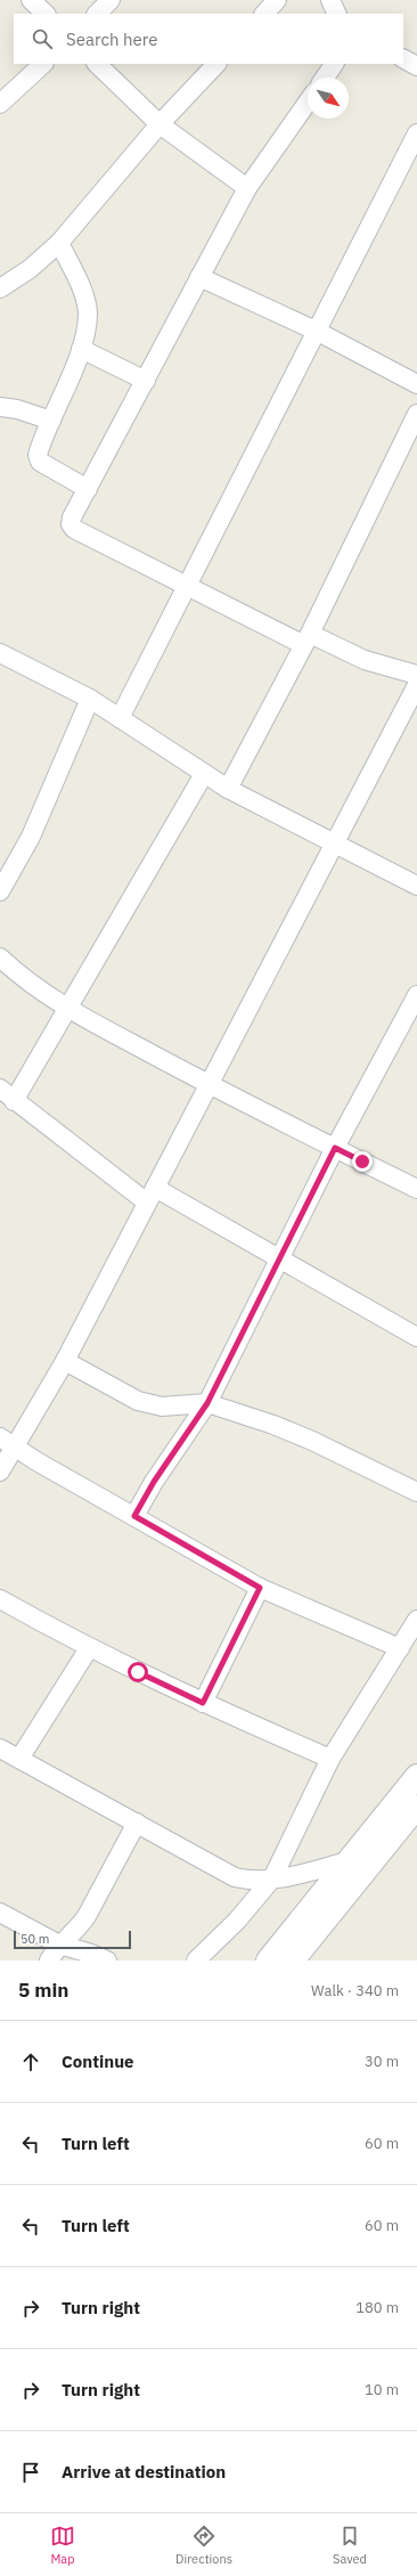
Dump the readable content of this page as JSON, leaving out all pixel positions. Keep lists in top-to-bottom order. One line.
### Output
{"scale_bar":"50 m","north":"bottom right","page":{"search":"Search here","scale":"50 m","heading":["5 min","Walk · 340 m"],"list":[["Continue","30 m"],["Turn left","60 m"],["Turn left","60 m"],["Turn right","180 m"],["Turn right","10 m"],"Arrive at destination"],"nav":["Map","Directions","Saved"]}}
